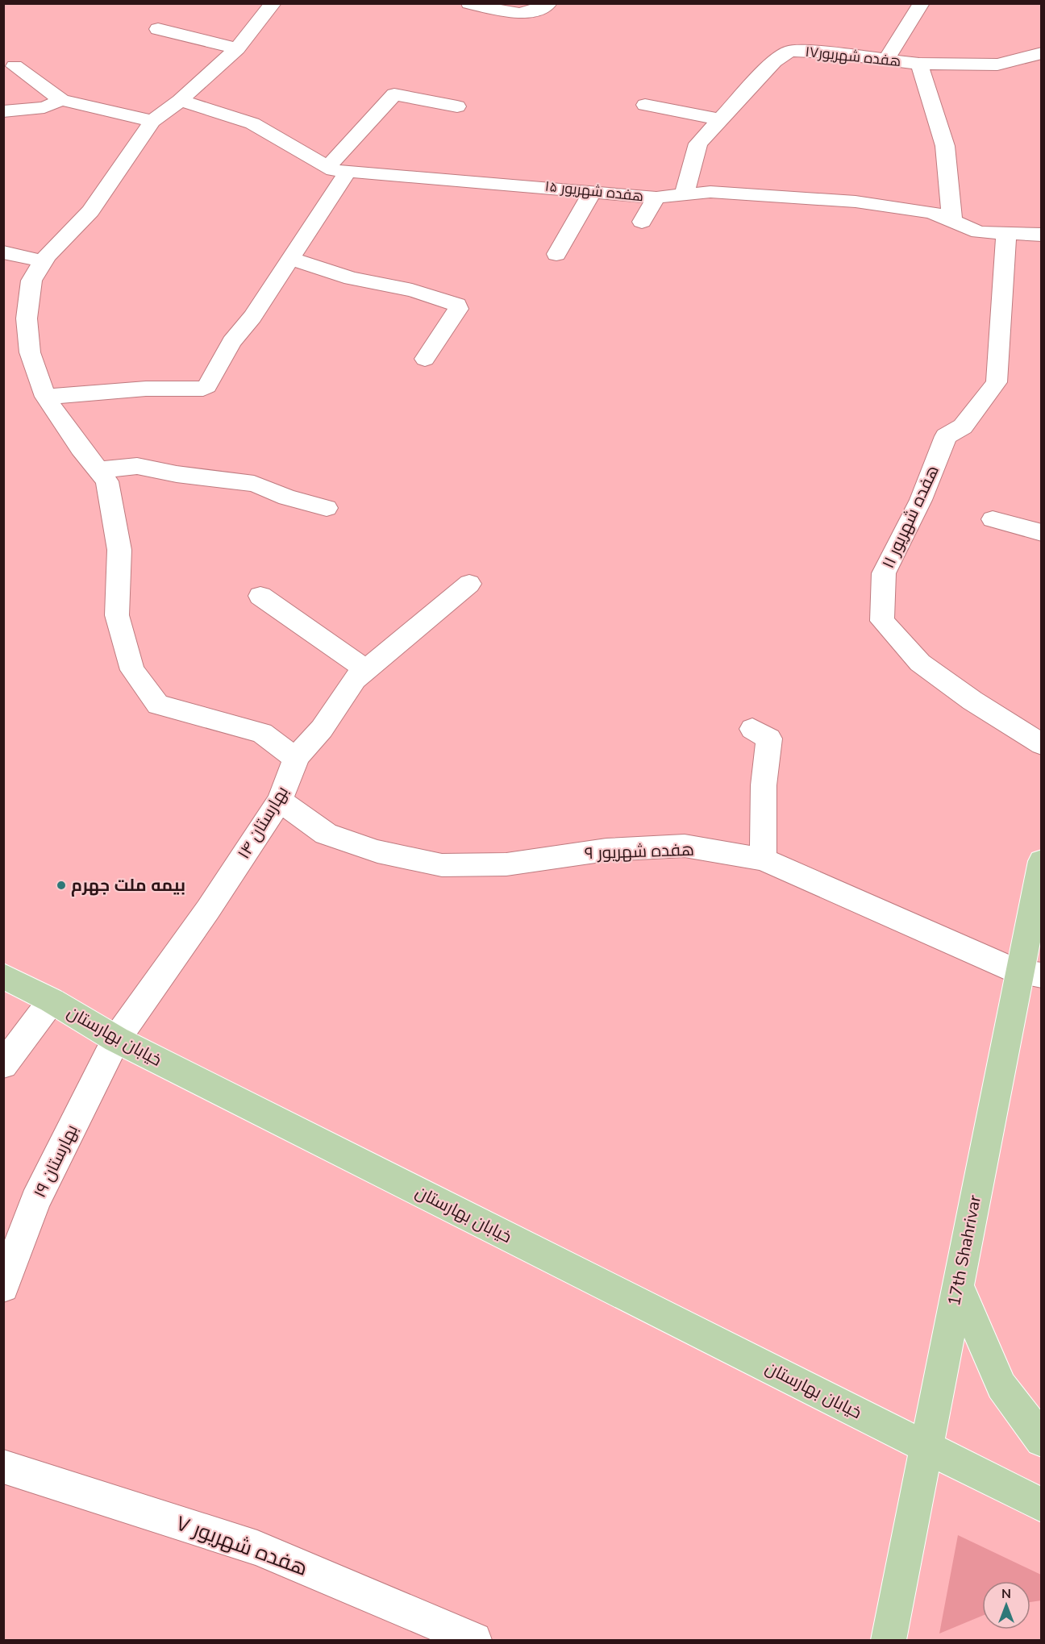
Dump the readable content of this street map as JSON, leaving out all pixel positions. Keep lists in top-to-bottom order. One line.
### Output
{"streets":{"main road":["خیابان بهارستان","17th Shahrivar"],"street":["هفده شهریور۱۷","هفده شهریور ۱۵","هفده شهریور ۱۱","بهارستان ۱۴","هفده شهریور ۹","بهارستان ۱۹","هفده شهریور ۷"]},"crossings":[["هفده شهریور۱۷","هفده شهریور ۱۵"],["هفده شهریور ۱۵","هفده شهریور ۱۱"],["بهارستان ۱۴","هفده شهریور ۹"],["بهارستان ۱۴","خیابان بهارستان"],["بهارستان ۱۴","بهارستان ۱۹"],["هفده شهریور ۹","17th Shahrivar"],["خیابان بهارستان","بهارستان ۱۹"],["خیابان بهارستان","17th Shahrivar"]],"places":["بیمه ملت جهرم"],"north":"top"}
